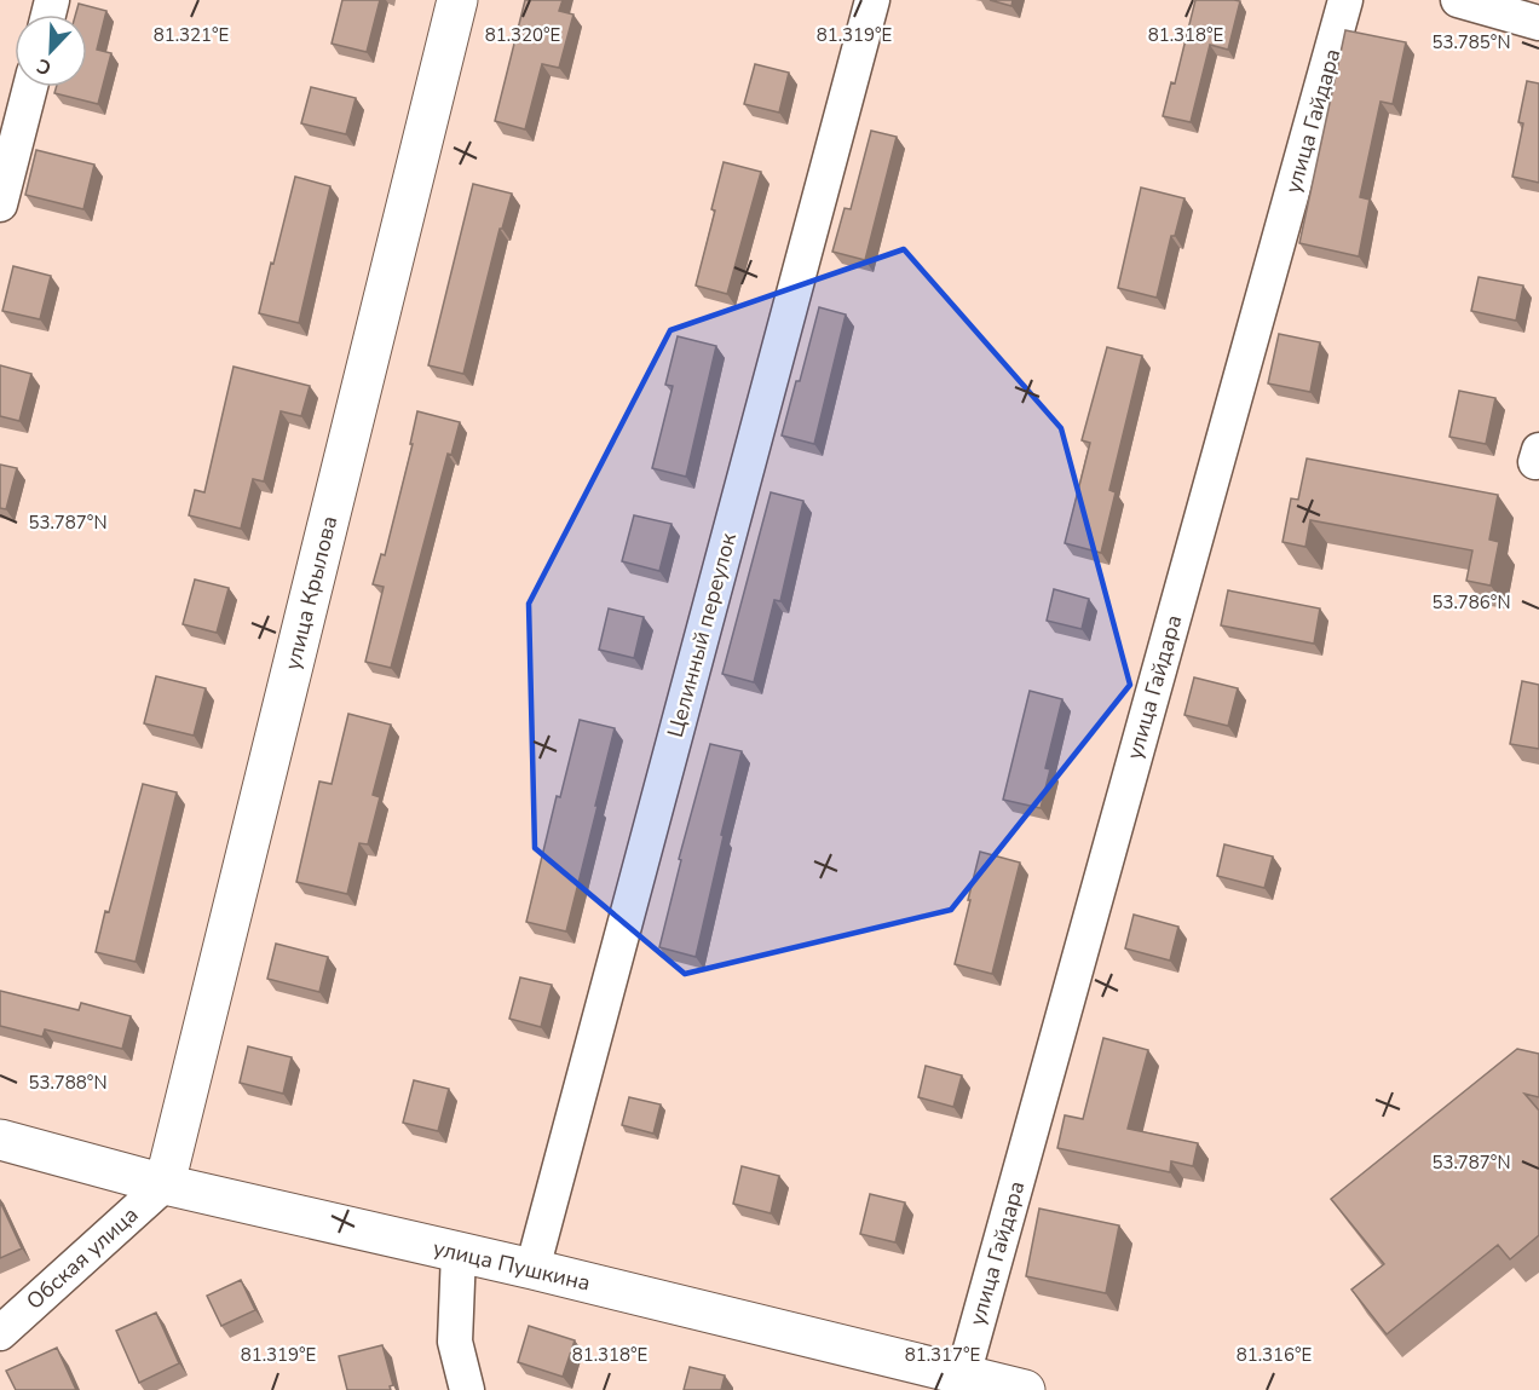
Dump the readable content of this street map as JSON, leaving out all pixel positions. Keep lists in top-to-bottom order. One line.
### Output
{"streets":{"street":["улица Гайдара","улица Крылова","Целинный переулок","Обская улица","улица Пушкина"]},"crossings":[["улица Гайдара","улица Пушкина"],["улица Крылова","Обская улица"],["улица Крылова","улица Пушкина"],["Целинный переулок","улица Пушкина"],["Обская улица","улица Пушкина"]],"north":"bottom left","coordinates":["81.321°E","81.320°E","81.319°E","81.318°E","53.785°N","53.787°N","53.786°N","53.788°N","81.317°E","81.316°E"]}
